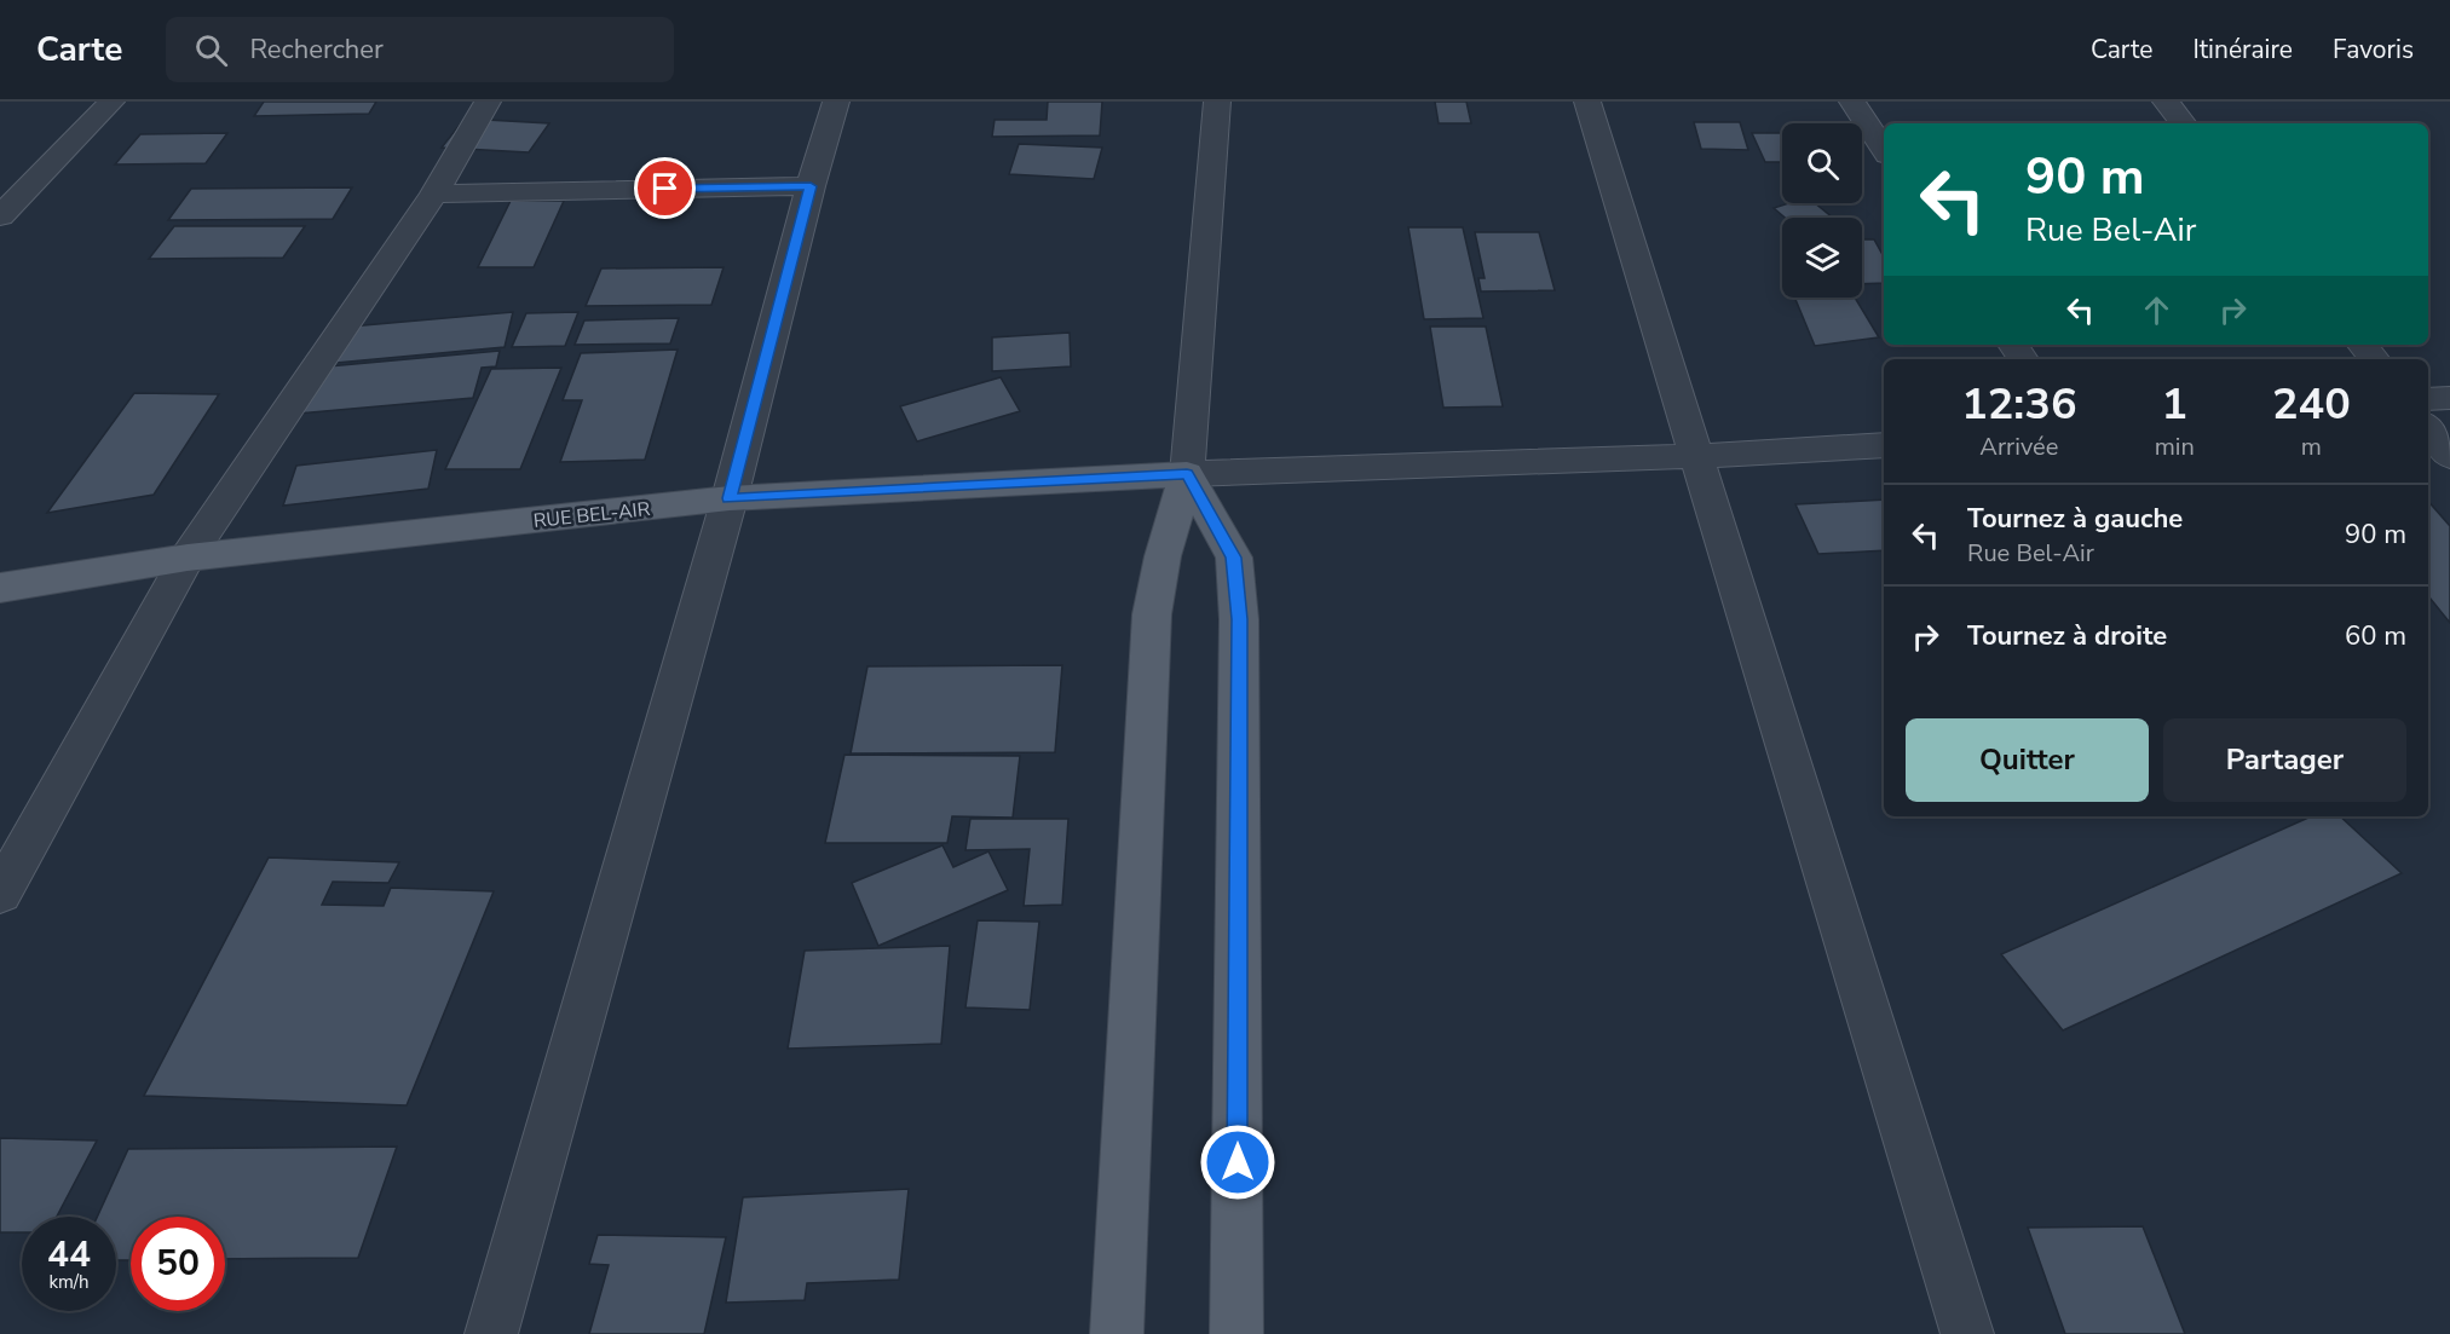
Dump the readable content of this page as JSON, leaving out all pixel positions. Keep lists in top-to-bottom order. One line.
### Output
{"streets":{"main road":["RUE BEL-AIR"]},"page":{"header":"Carte","search":"Rechercher","nav":["Carte","Itinéraire","Favoris"],"turn":["90 m","Rue Bel-Air"],"eta":["12:36","Arrivée","1","min","240","m"],"list":[{"name":"Tournez à gauche","note":"Rue Bel-Air","value":"90 m"},{"name":"Tournez à droite","value":"60 m"}],"buttons":["Quitter","Partager"],"speed":"44 km/h","limit":"50"}}
